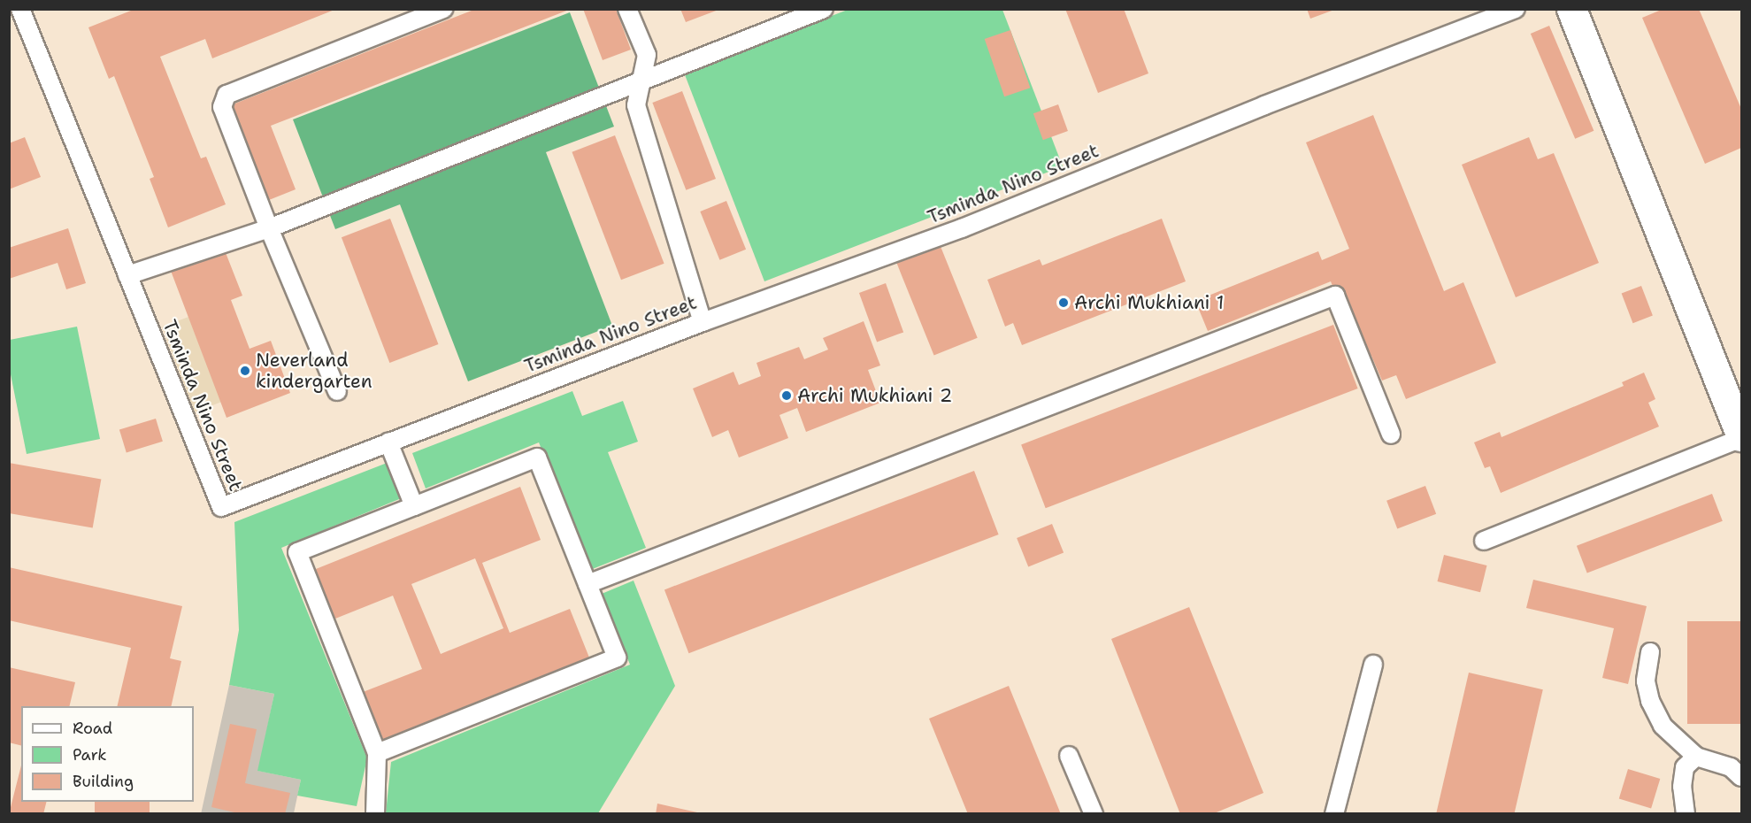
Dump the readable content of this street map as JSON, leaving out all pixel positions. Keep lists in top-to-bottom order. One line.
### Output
{"streets":{"lane":["Tsminda Nino Street"]},"places":["Archi Mukhiani 1","Neverland kindergarten","Archi Mukhiani 2"],"legend":["Road","Park","Building"]}
